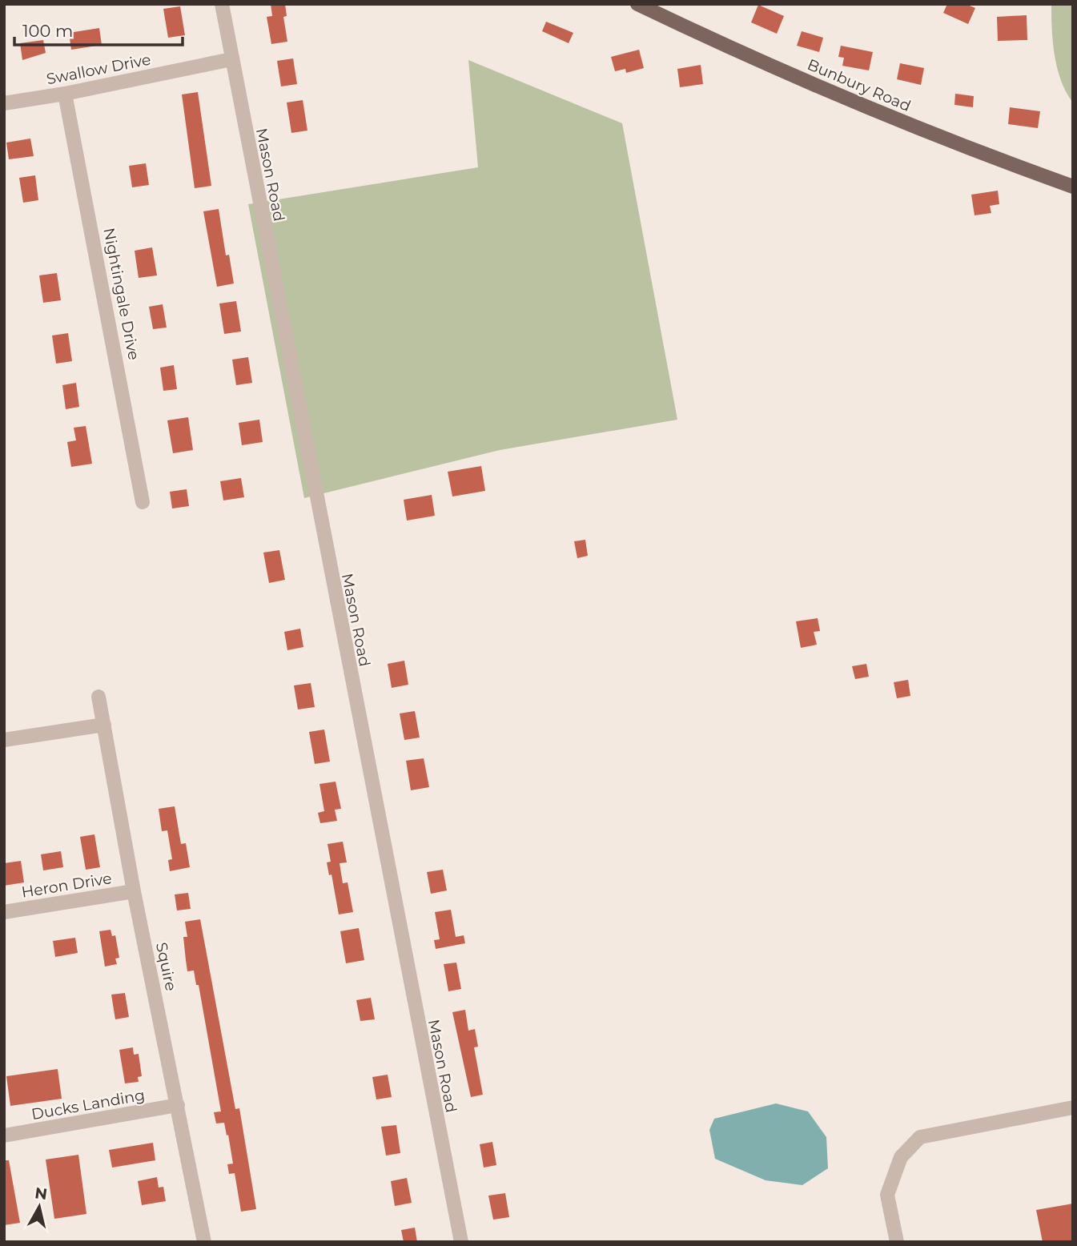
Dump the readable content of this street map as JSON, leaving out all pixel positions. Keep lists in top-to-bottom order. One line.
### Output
{"streets":{"main road":["Bunbury Road"],"street":["Swallow Drive","Mason Road","Nightingale Drive","Heron Drive","Squire","Ducks Landing"]},"crossings":[["Swallow Drive","Mason Road"],["Swallow Drive","Nightingale Drive"],["Heron Drive","Squire"],["Squire","Ducks Landing"]],"scale_bar":"100 m","north":"top"}
